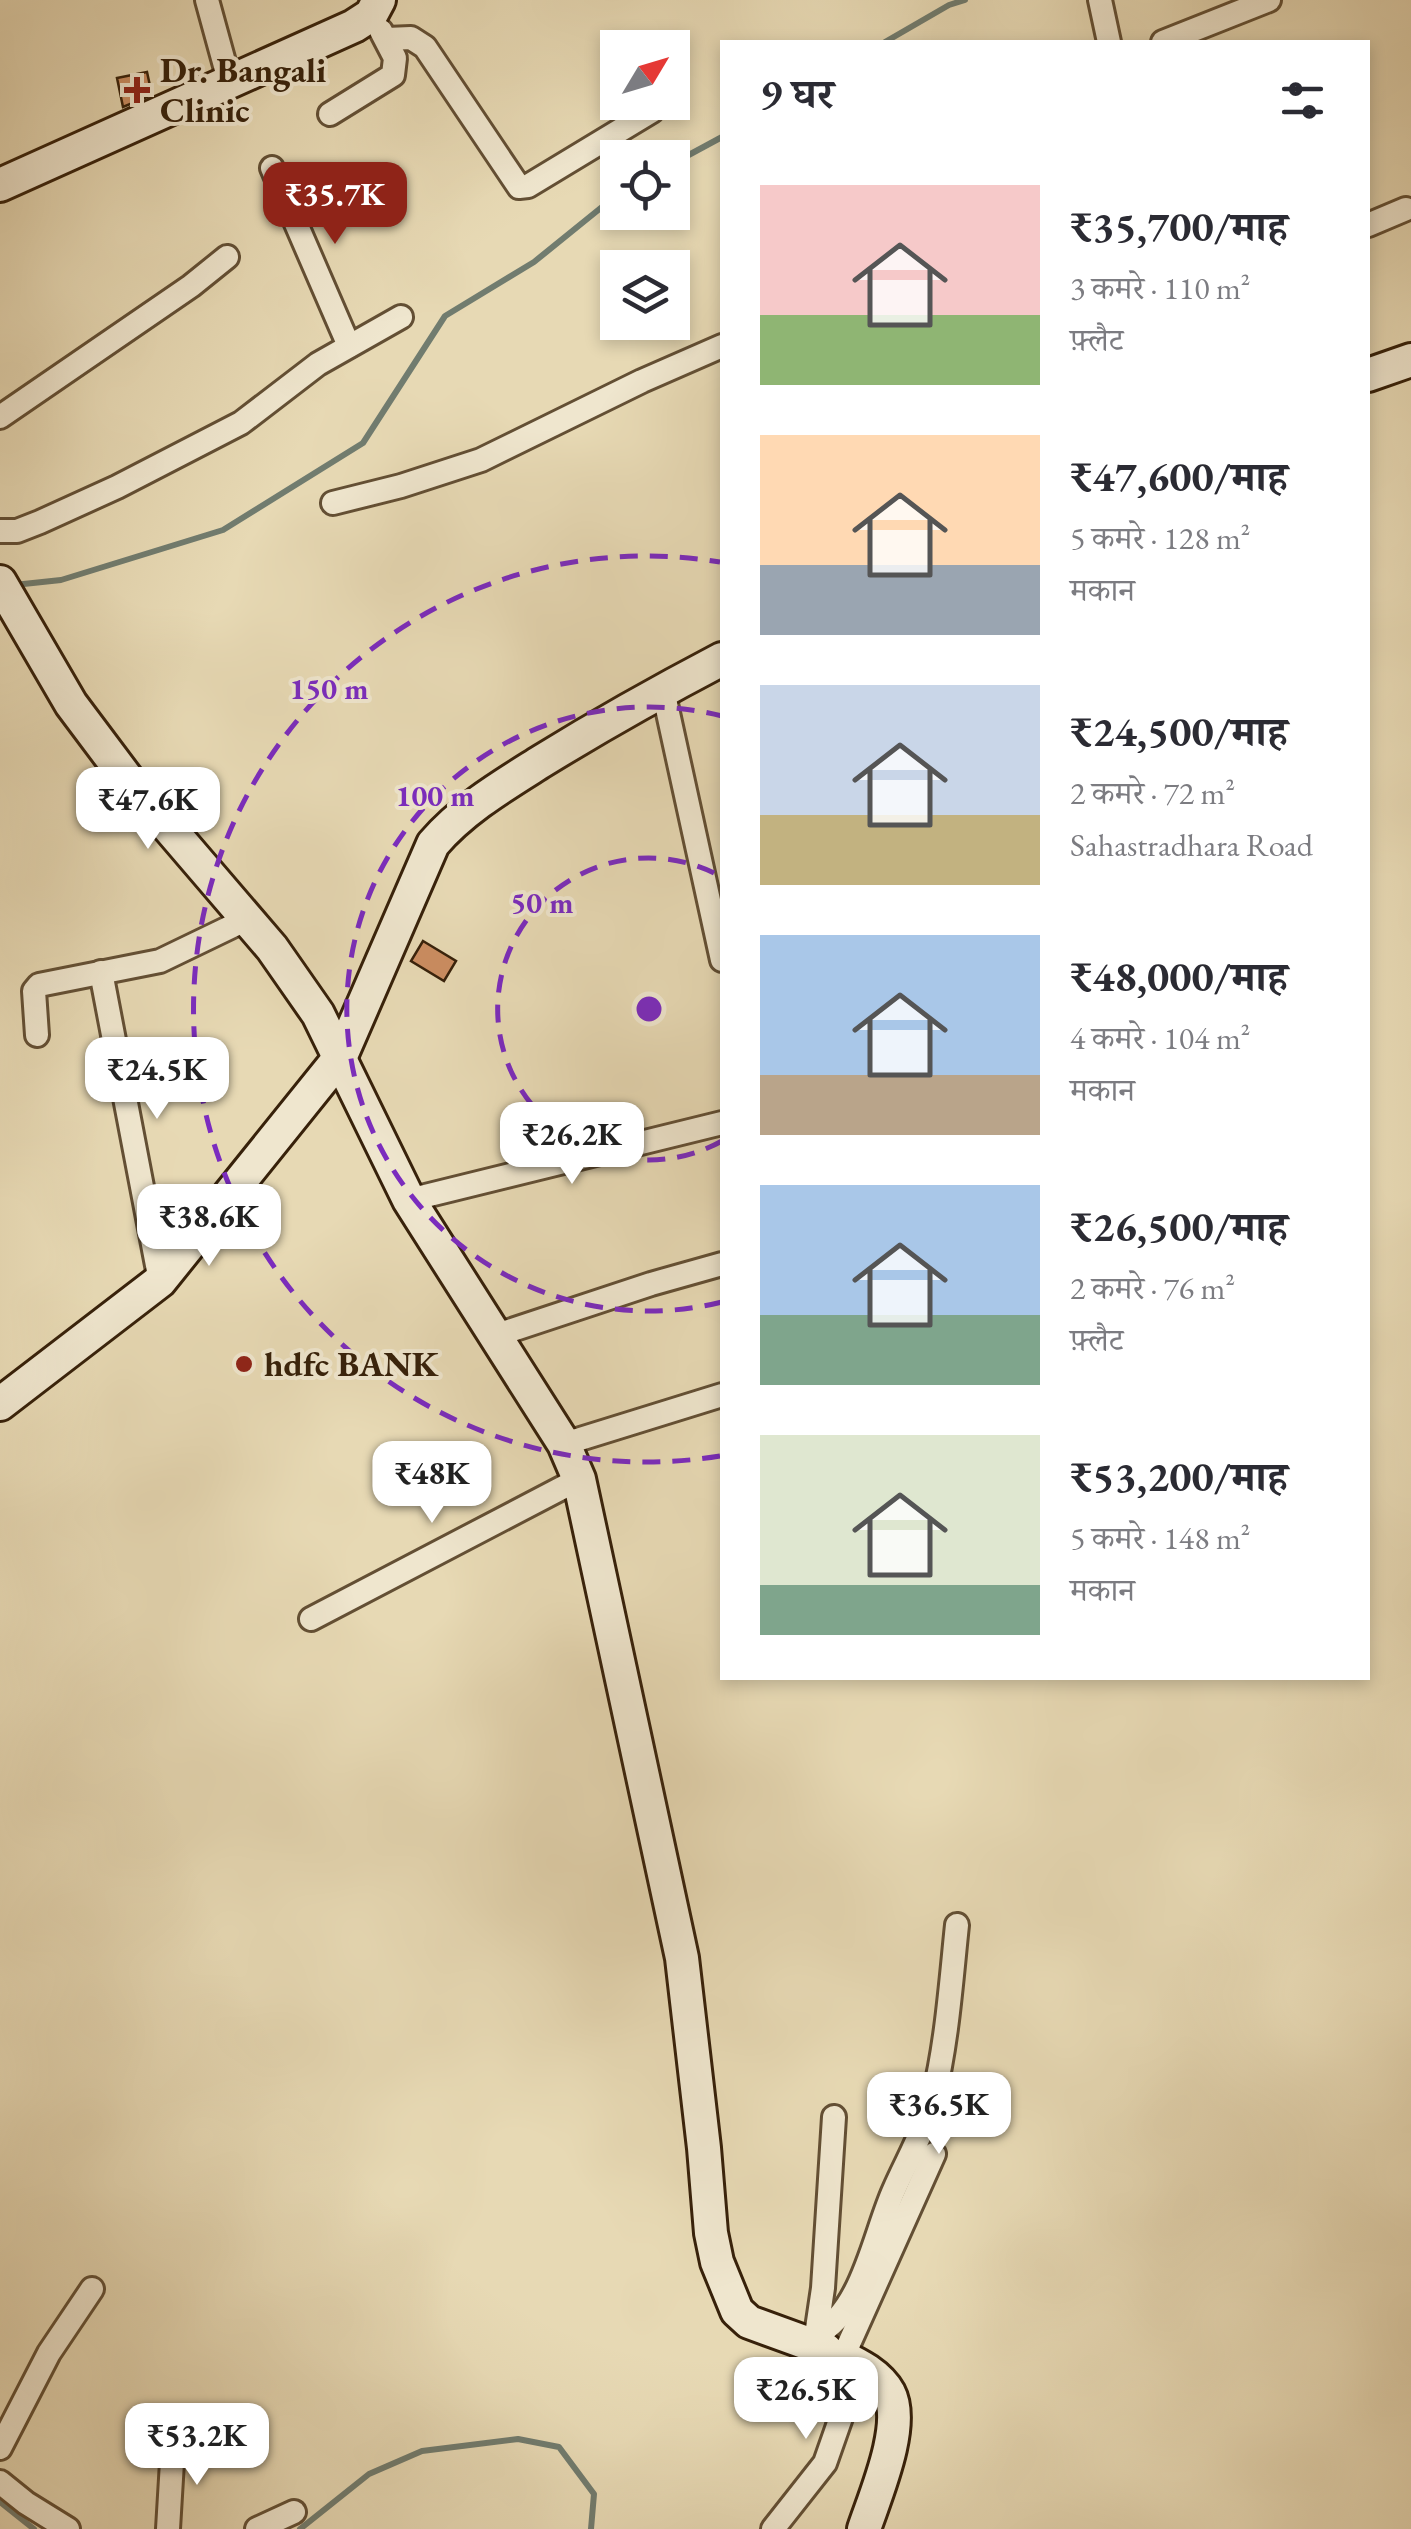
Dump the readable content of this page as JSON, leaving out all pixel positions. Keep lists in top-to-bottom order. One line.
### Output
{"places":{"health":["Dr. Bangali Clinic"],"other":["hdfc BANK"]},"north":"top right","page":{"heading":"9 घर","list":[{"name":"₹35,700/माह","note":"3 कमरे · 110 m² · फ़्लैट"},{"name":"₹47,600/माह","note":"5 कमरे · 128 m² · मकान"},{"name":"₹24,500/माह","note":"2 कमरे · 72 m² · Sahastradhara Road"},{"name":"₹48,000/माह","note":"4 कमरे · 104 m² · मकान"},{"name":"₹26,500/माह","note":"2 कमरे · 76 m² · फ़्लैट"},{"name":"₹53,200/माह","note":"5 कमरे · 148 m² · मकान"}],"price":["₹35.7K","₹47.6K","₹24.5K","₹26.2K","₹38.6K","₹48K","₹36.5K","₹26.5K","₹53.2K"]},"rings":["150 m","100 m","50 m"]}
